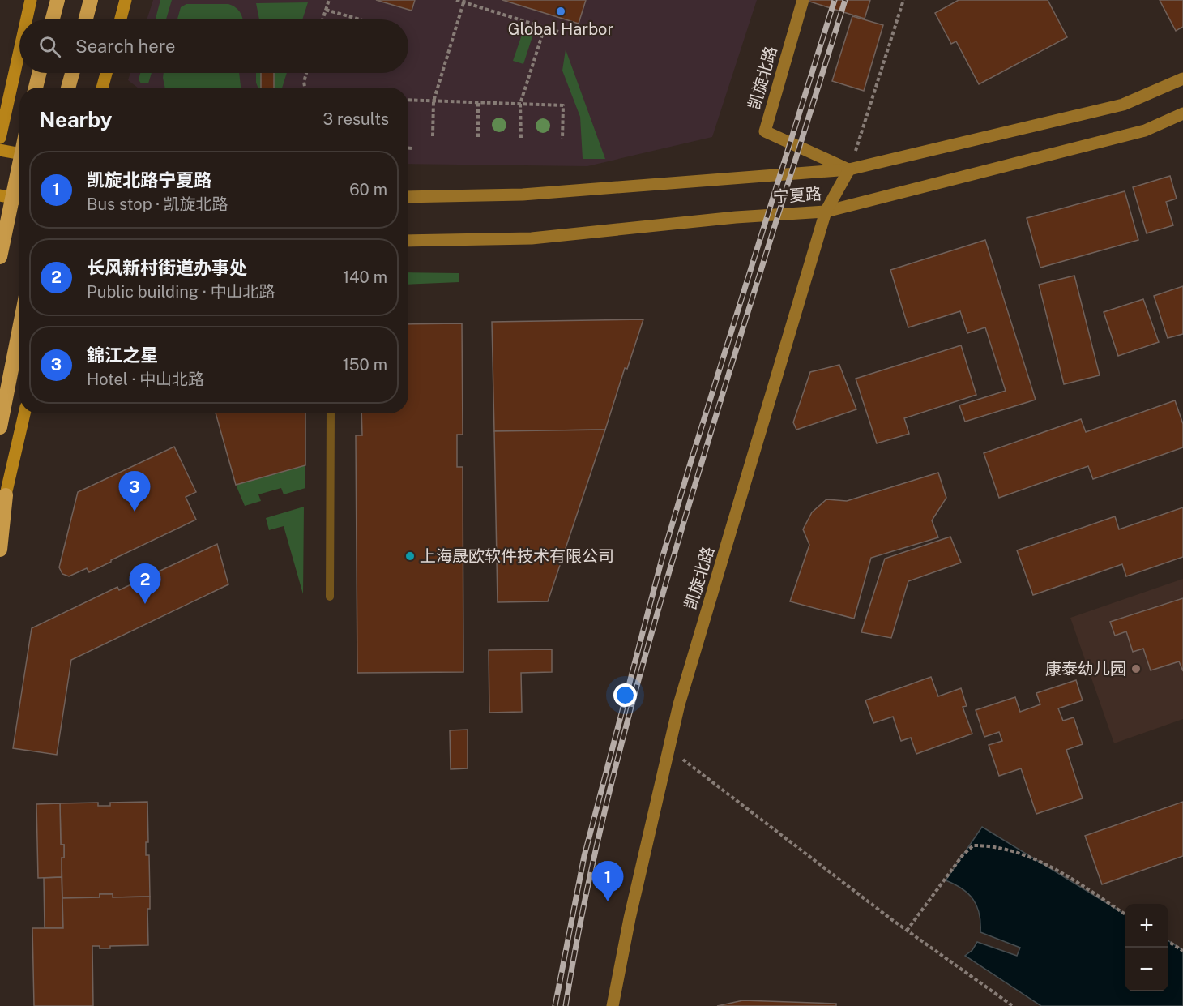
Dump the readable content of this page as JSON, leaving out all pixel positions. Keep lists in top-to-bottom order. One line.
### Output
{"streets":{"main road":["凯旋北路","宁夏路"]},"crossings":[["凯旋北路","宁夏路"]],"places":["Global Harbor","上海晟欧软件技术有限公司","康泰幼儿园"],"page":{"search":"Search here","heading":["Nearby","3 results"],"list":[{"mark":"1","name":"凯旋北路宁夏路","note":"Bus stop · 凯旋北路","value":"60 m"},{"mark":"2","name":"长风新村街道办事处","note":"Public building · 中山北路","value":"140 m"},{"mark":"3","name":"錦江之星","note":"Hotel · 中山北路","value":"150 m"}],"pins":["3","2","1"],"map_buttons":["+","−"]}}
